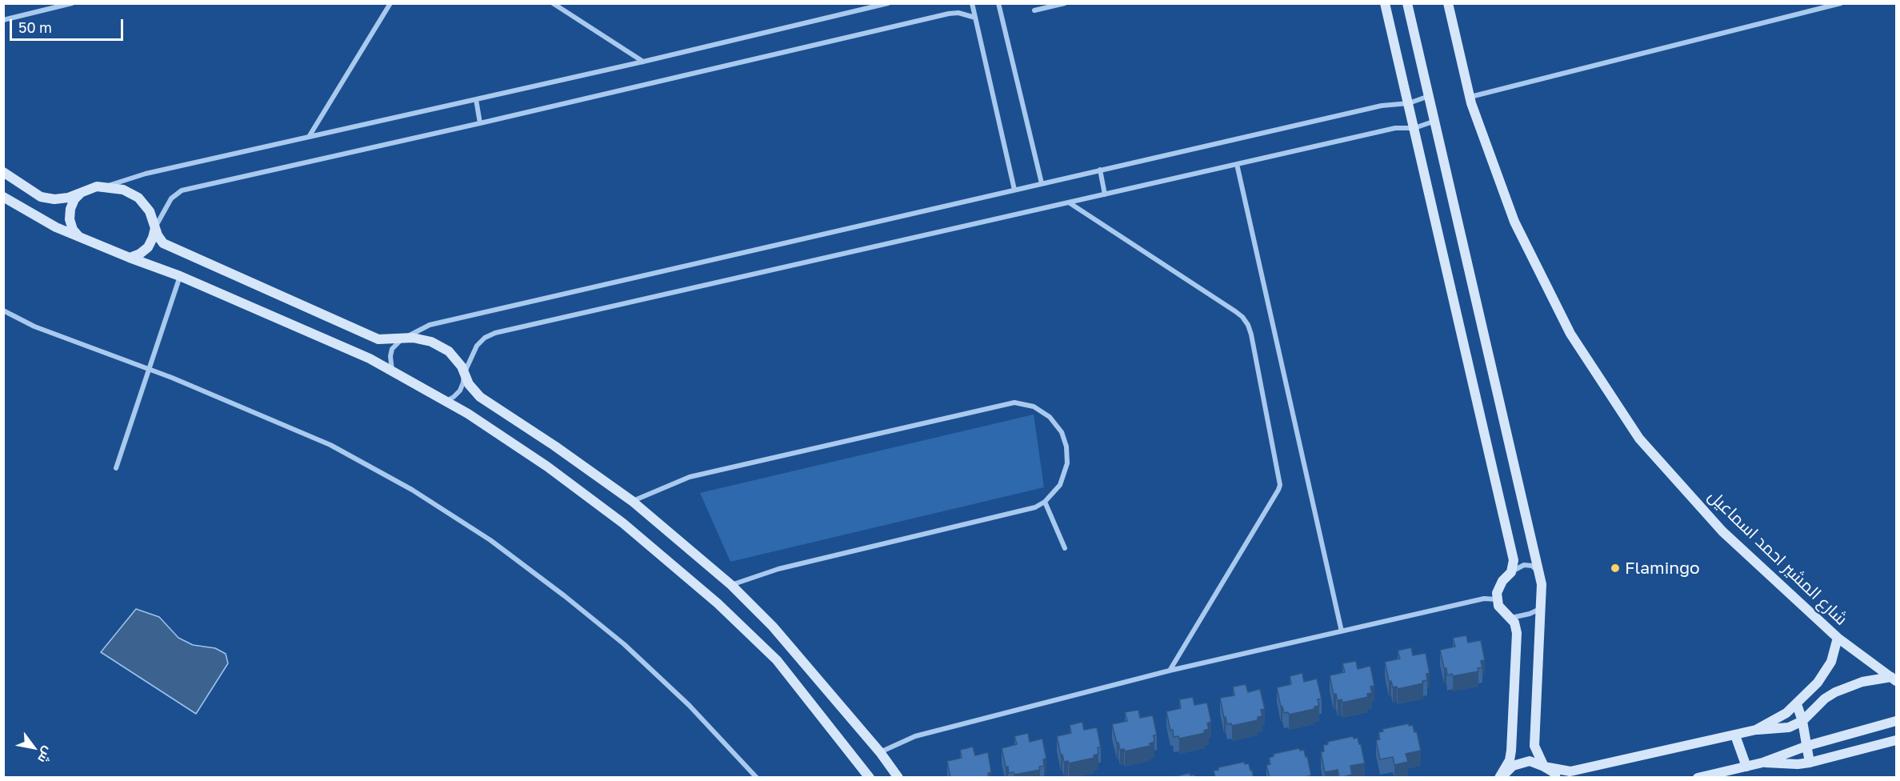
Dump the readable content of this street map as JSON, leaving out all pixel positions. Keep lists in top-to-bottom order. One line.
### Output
{"streets":{"street":["شارع المشير احمد اسماعيل"]},"places":["Flamingo"],"scale_bar":"50 m","north":"bottom right"}
